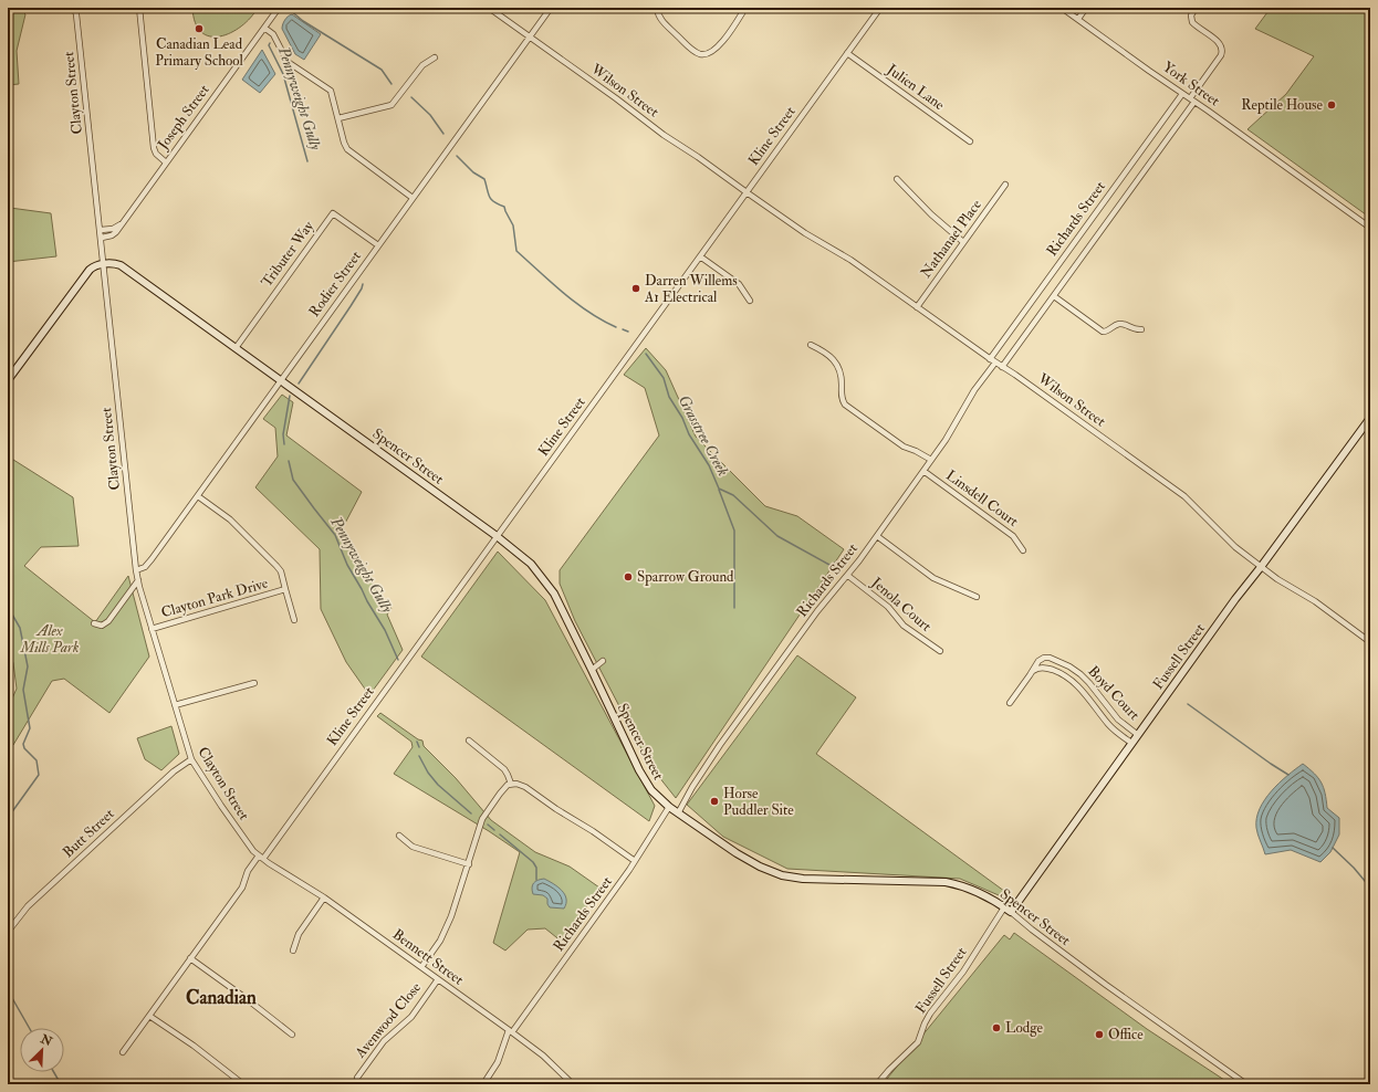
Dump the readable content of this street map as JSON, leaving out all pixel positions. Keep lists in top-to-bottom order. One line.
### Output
{"streets":{"street":["York Street","Julien Lane","Wilson Street","Clayton Street","Joseph Street","Kline Street","Richards Street","Nathanael Place","Tributer Way","Rodier Street","Spencer Street","Linsdell Court","Clayton Park Drive","Jenola Court","Fussell Street","Boyd Court","Butt Street","Bennett Street","Avenwood Close"]},"crossings":[["York Street","Richards Street"],["Julien Lane","Kline Street"],["Wilson Street","Kline Street"],["Wilson Street","Richards Street"],["Wilson Street","Nathanael Place"],["Wilson Street","Rodier Street"],["Wilson Street","Fussell Street"],["Clayton Street","Joseph Street"],["Clayton Street","Kline Street"],["Clayton Street","Rodier Street"],["Clayton Street","Spencer Street"],["Clayton Street","Clayton Park Drive"],["Clayton Street","Butt Street"],["Clayton Street","Bennett Street"],["Kline Street","Spencer Street"],["Kline Street","Bennett Street"],["Richards Street","Spencer Street"],["Richards Street","Linsdell Court"],["Richards Street","Jenola Court"],["Richards Street","Bennett Street"],["Tributer Way","Rodier Street"],["Tributer Way","Spencer Street"],["Rodier Street","Spencer Street"],["Rodier Street","Clayton Park Drive"],["Spencer Street","Fussell Street"],["Fussell Street","Boyd Court"],["Bennett Street","Avenwood Close"]],"districts":["Canadian"],"water":["Pennyweight Gully","Grasstree Creek"],"parks":["Alex Mills Park"],"places":["Canadian Lead Primary School","Reptile House","Darren Willems A1 Electrical","Sparrow Ground","Horse Puddler Site","Lodge","Office"],"north":"top right"}
